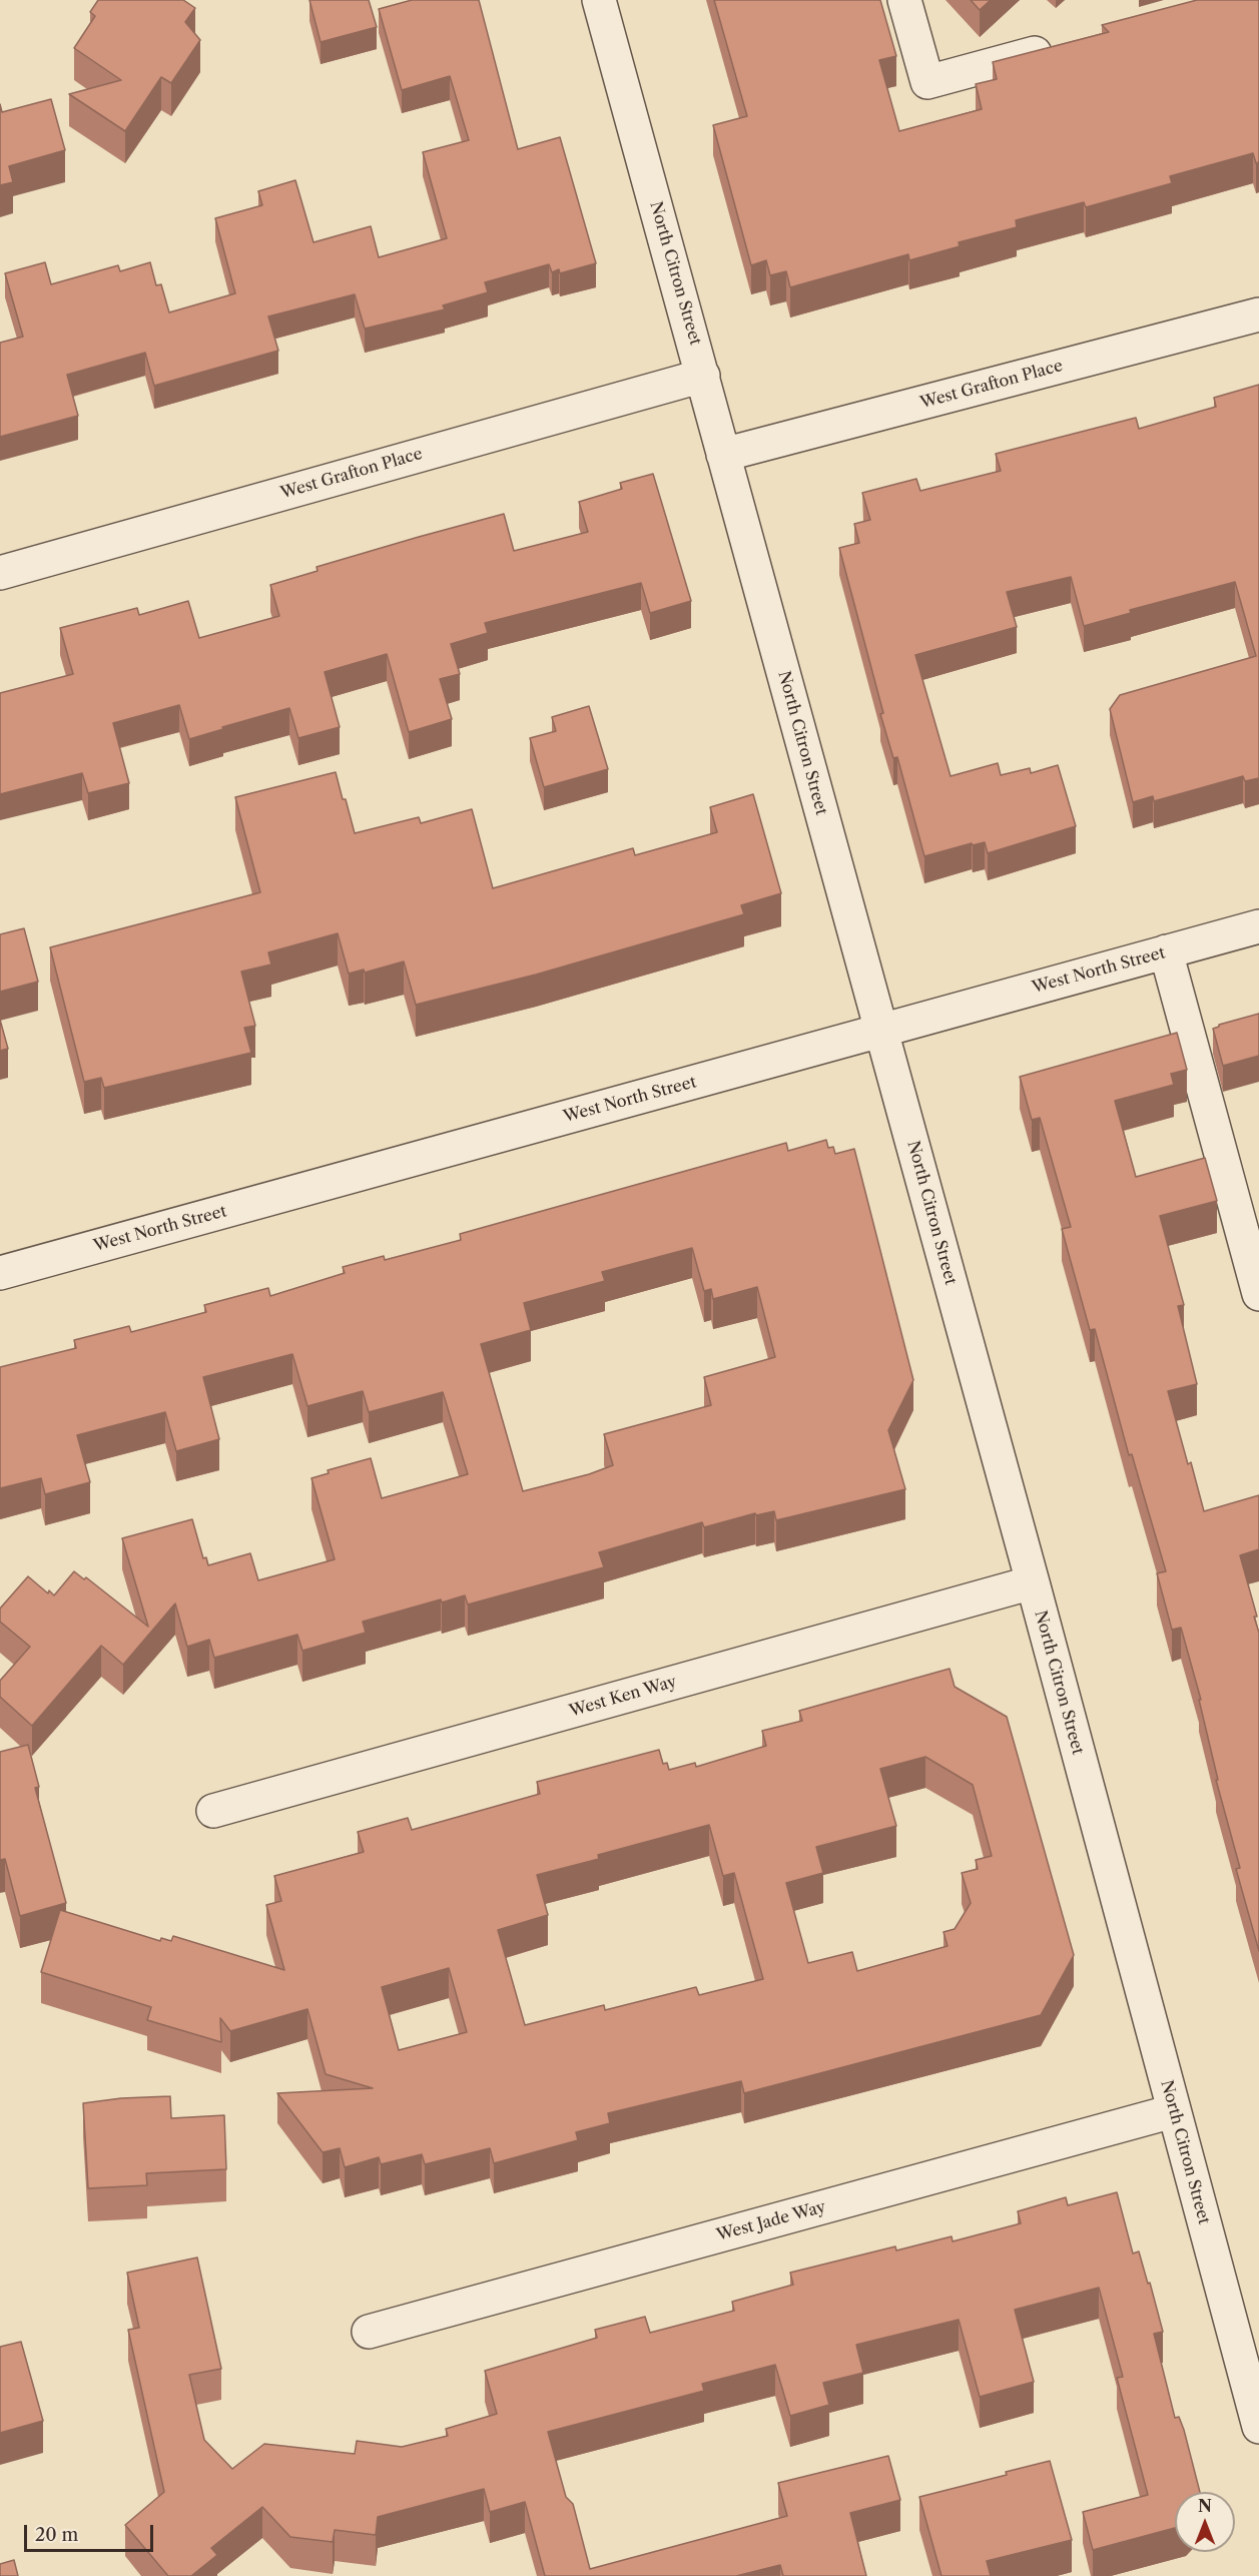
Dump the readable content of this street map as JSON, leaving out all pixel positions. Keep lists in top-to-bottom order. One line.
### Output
{"streets":{"street":["North Citron Street","West Grafton Place","West North Street","West Ken Way","West Jade Way"]},"crossings":[["North Citron Street","West Grafton Place"],["North Citron Street","West North Street"],["North Citron Street","West Ken Way"],["North Citron Street","West Jade Way"]],"scale_bar":"20 m","north":"top"}
